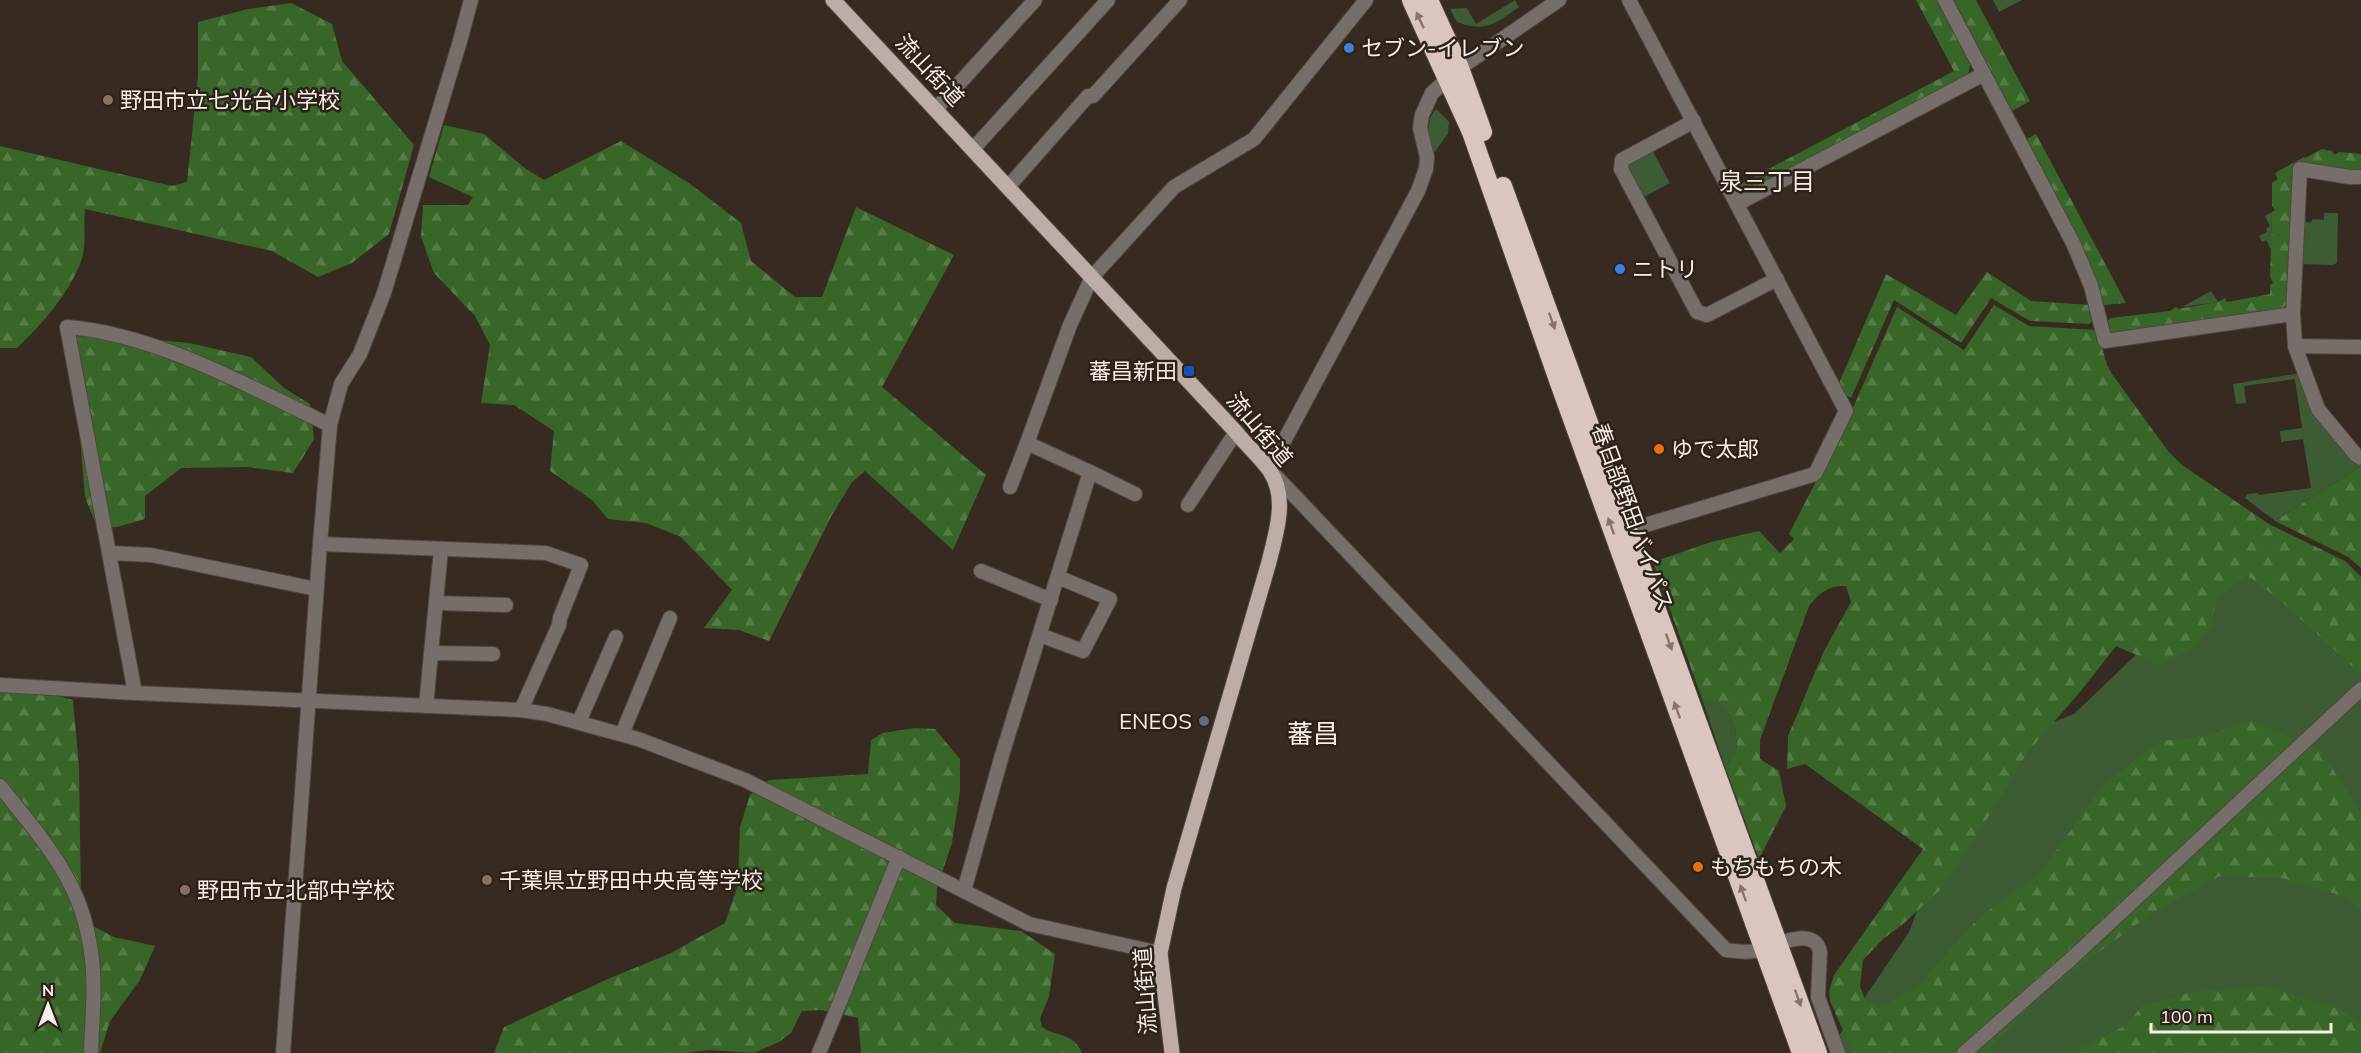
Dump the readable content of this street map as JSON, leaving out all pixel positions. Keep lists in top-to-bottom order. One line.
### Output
{"streets":{"highway":["春日部野田バイパス"],"main road":["流山街道"]},"districts":["泉三丁目","蕃昌"],"places":{"other":["セブン-イレブン","野田市立七光台小学校","ニトリ","ゆで太郎","ENEOS","もちもちの木","千葉県立野田中央高等学校","野田市立北部中学校"],"transit":["蕃昌新田"]},"scale_bar":"100 m","north":"top"}
